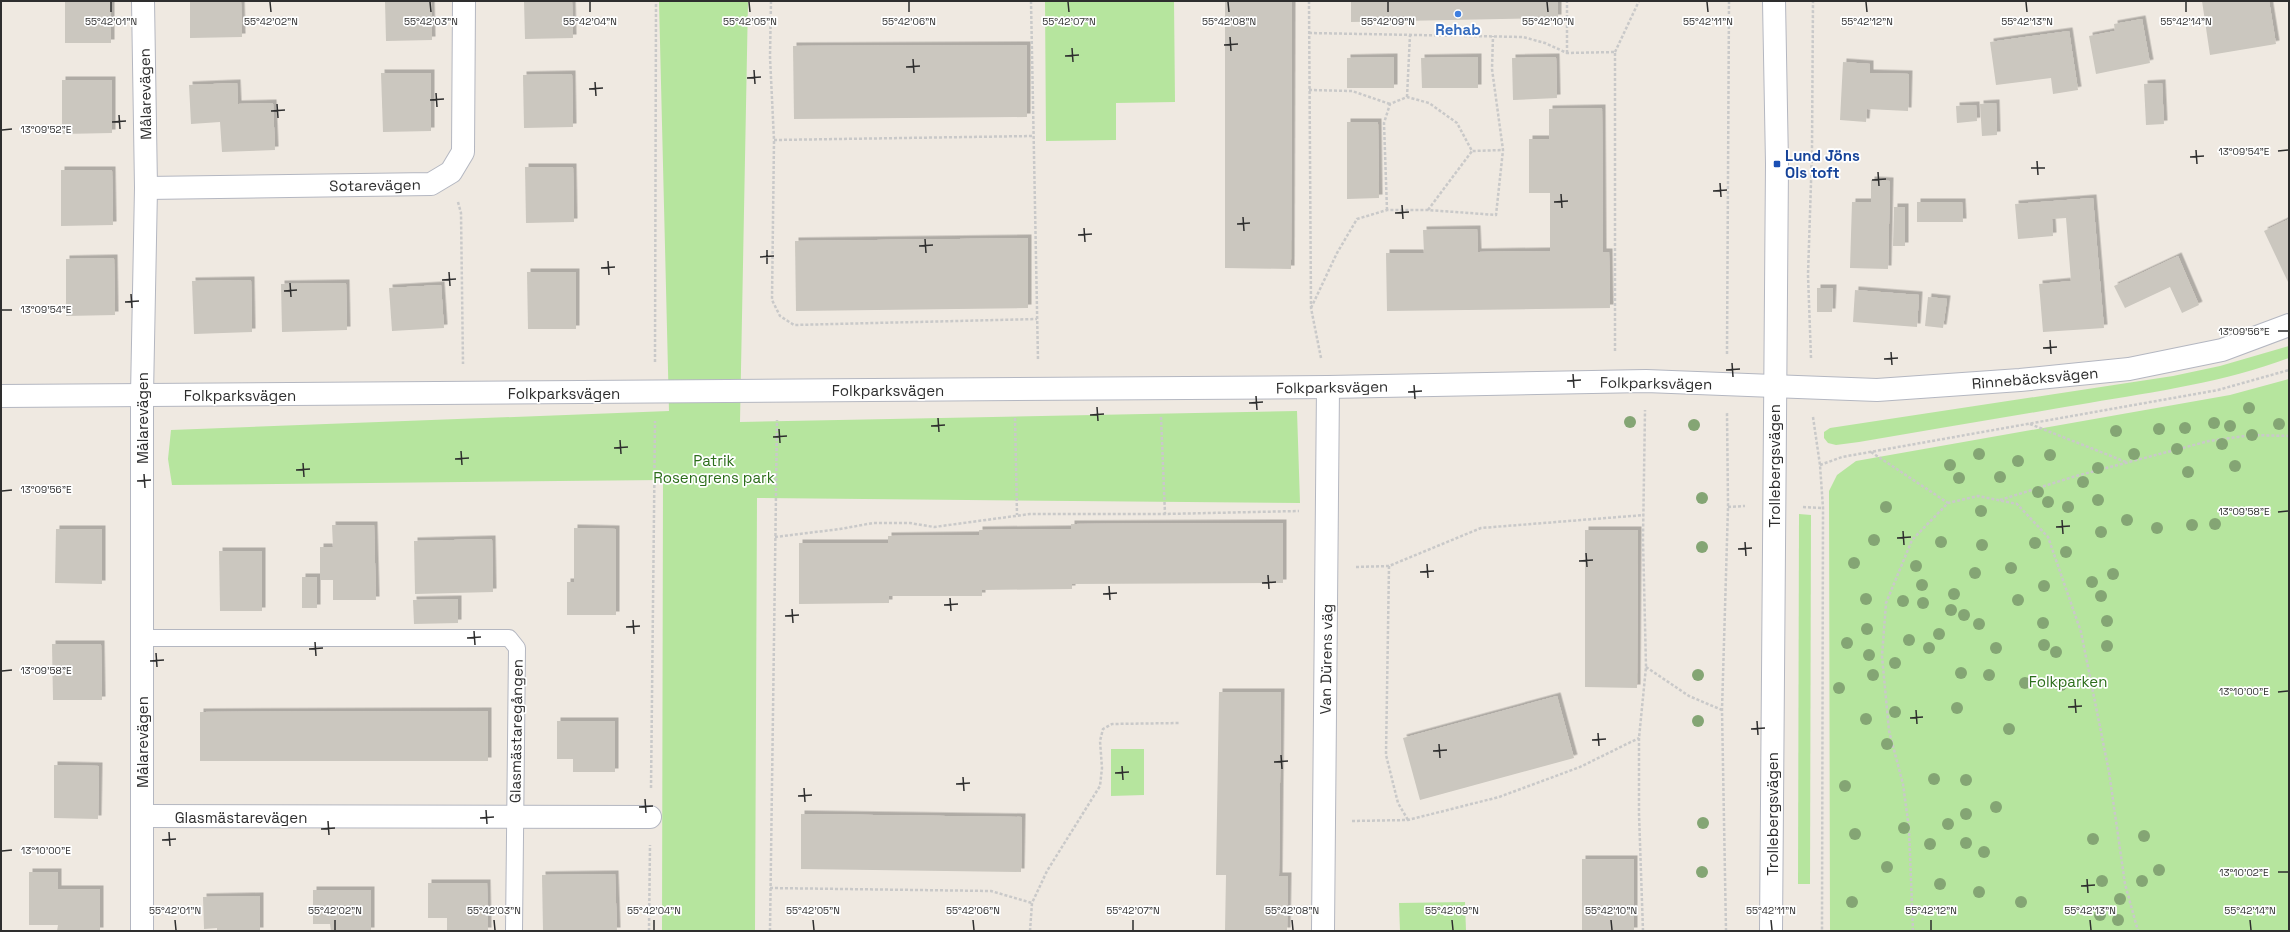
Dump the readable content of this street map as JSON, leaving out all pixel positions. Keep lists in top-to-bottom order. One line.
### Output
{"streets":{"street":["Målarevägen","Sotarevägen","Rinnebäcksvägen","Folkparksvägen","Trollebergsvägen","Van Dürens väg","Glasmästarevägen"],"lane":["Glasmästaregången"]},"crossings":[["Målarevägen","Sotarevägen"],["Målarevägen","Folkparksvägen"],["Målarevägen","Glasmästaregången"],["Målarevägen","Glasmästarevägen"],["Rinnebäcksvägen","Folkparksvägen"],["Rinnebäcksvägen","Trollebergsvägen"],["Folkparksvägen","Trollebergsvägen"],["Folkparksvägen","Van Dürens väg"],["Glasmästaregången","Glasmästarevägen"]],"parks":["Patrik Rosengrens park","Folkparken"],"places":{"other":["Rehab"],"transit":["Lund Jöns Ols toft"]},"coordinates":["55°42'01\"N","55°42'02\"N","55°42'03\"N","55°42'04\"N","55°42'05\"N","55°42'06\"N","55°42'07\"N","55°42'08\"N","55°42'09\"N","55°42'10\"N","55°42'11\"N","55°42'12\"N","55°42'13\"N","55°42'14\"N","13°09'52\"E","13°09'54\"E","13°09'56\"E","13°09'58\"E","13°10'00\"E","13°10'02\"E"]}
